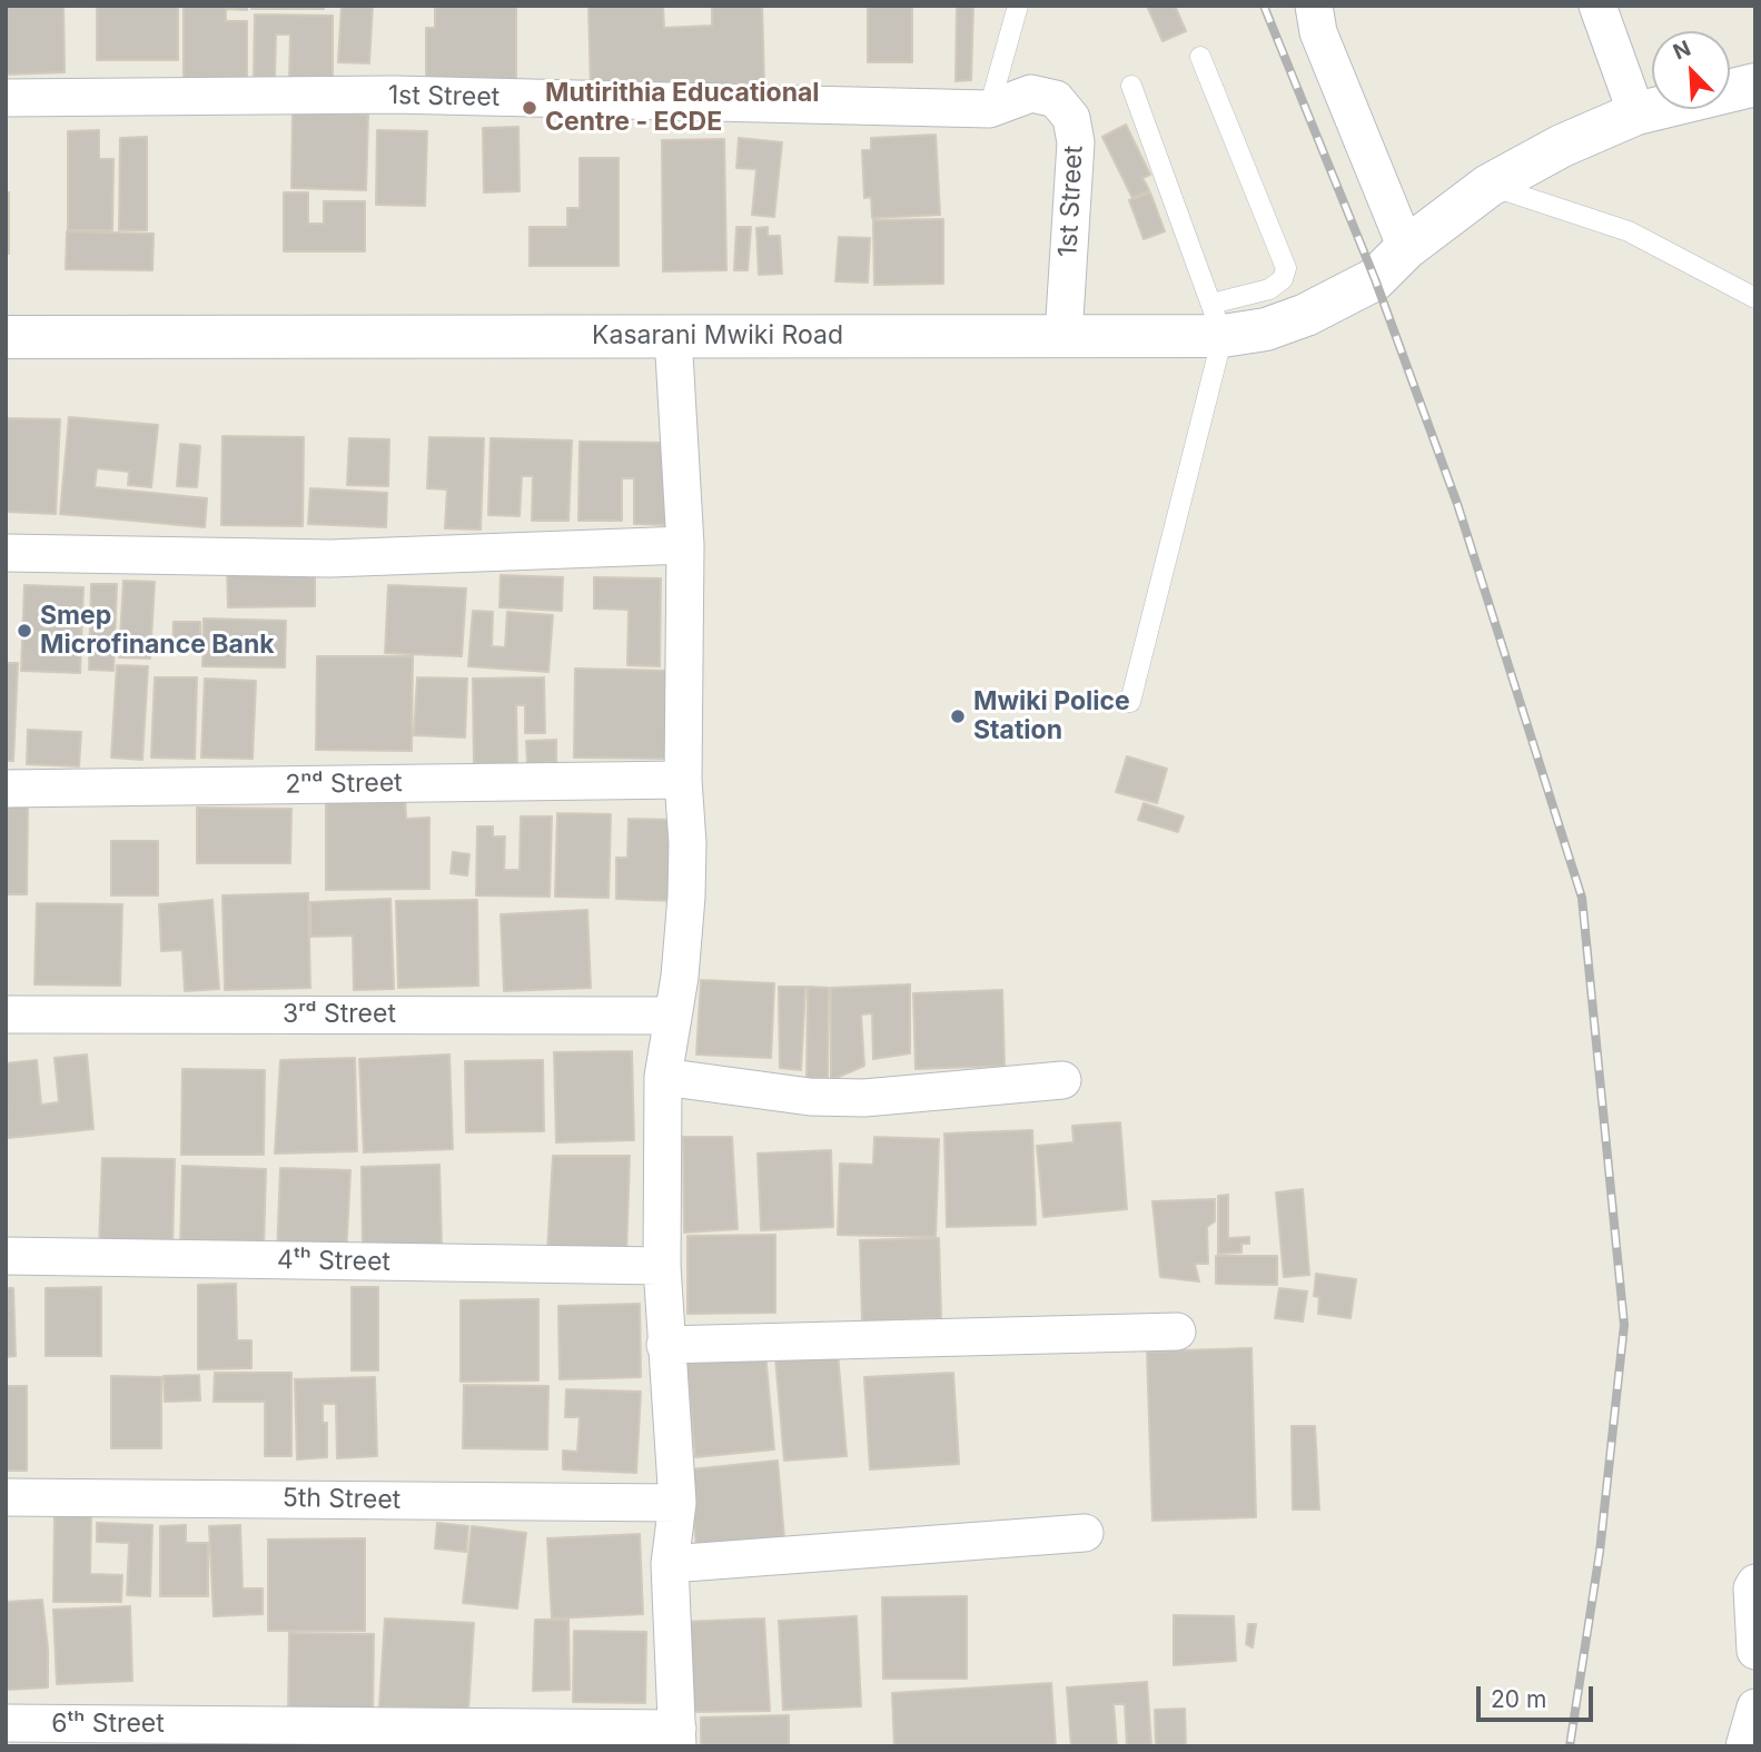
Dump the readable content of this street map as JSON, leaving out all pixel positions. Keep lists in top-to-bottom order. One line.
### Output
{"streets":{"main road":["Kasarani Mwiki Road"],"street":["1st Street","2ⁿᵈ Street","3ʳᵈ Street","4ᵗʰ Street","5th Street","6ᵗʰ Street"]},"crossings":[["1st Street","Kasarani Mwiki Road"]],"places":["Mutirithia Educational Centre - ECDE","Smep Microfinance Bank","Mwiki Police Station"],"scale_bar":"20 m","north":"top left"}
